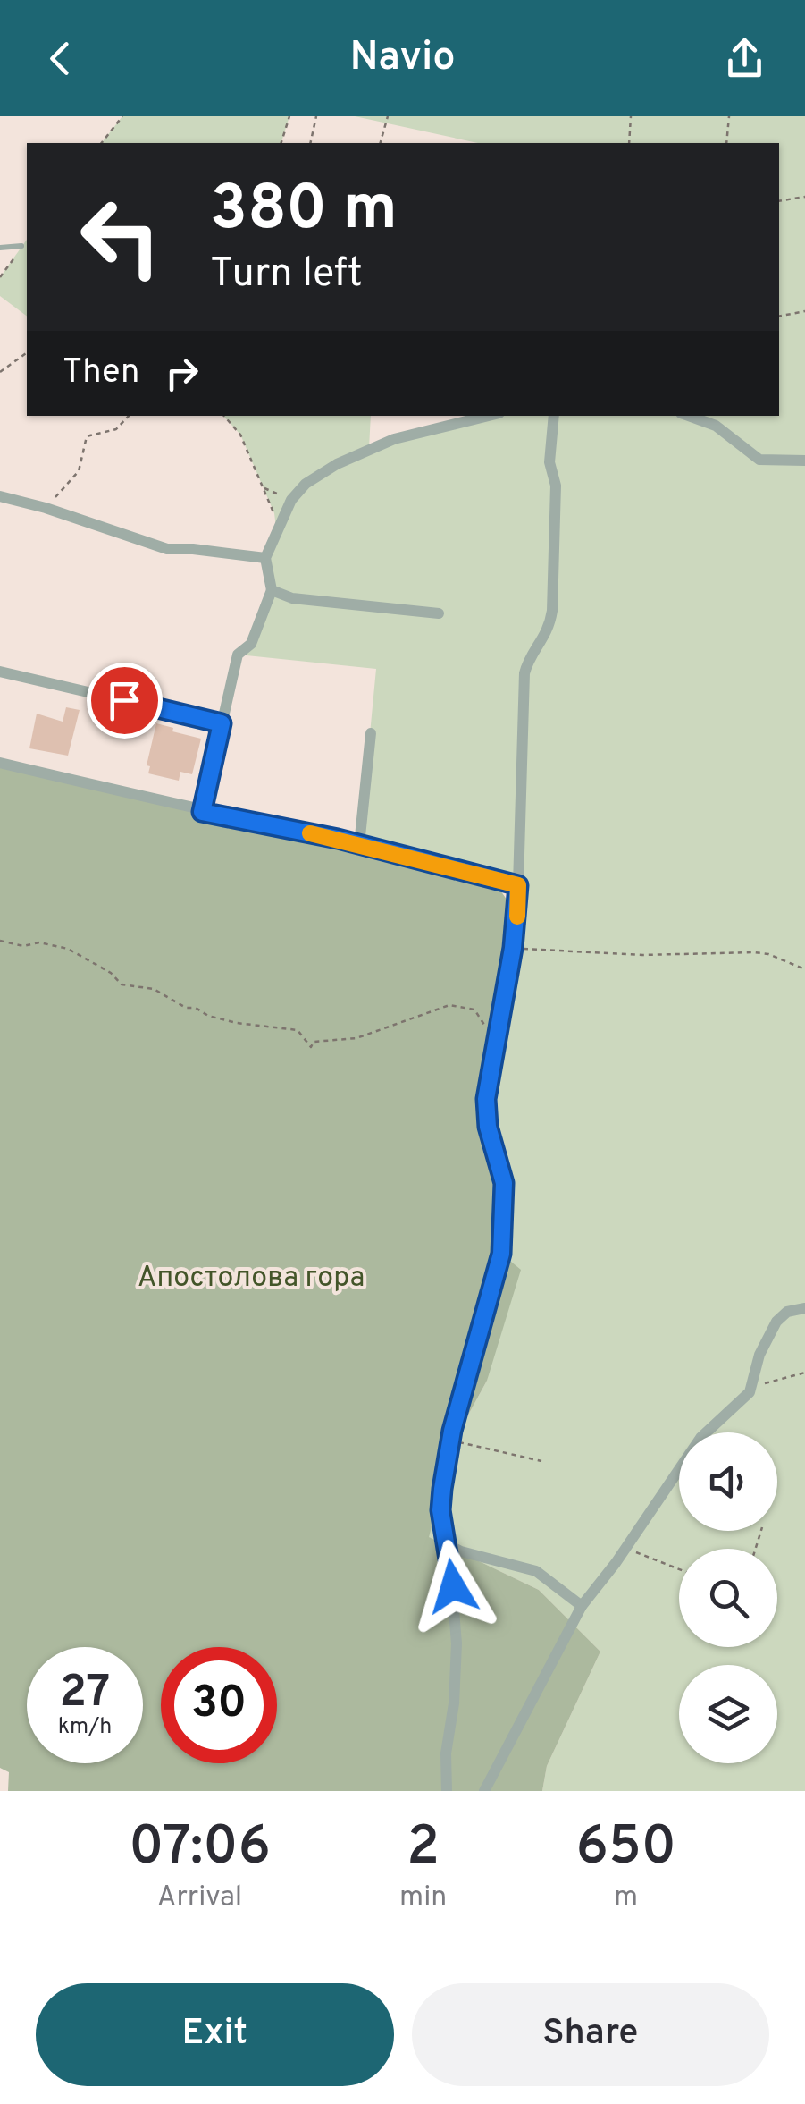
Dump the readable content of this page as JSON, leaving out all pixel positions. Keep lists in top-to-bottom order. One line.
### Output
{"parks":["Апостолова гора"],"page":{"header":"Navio","turn":["380 m","Turn left"],"then":"Then","speed":"27 km/h","limit":"30","eta":["07:06","Arrival","2","min","650","m"],"buttons":["Exit","Share"]}}
